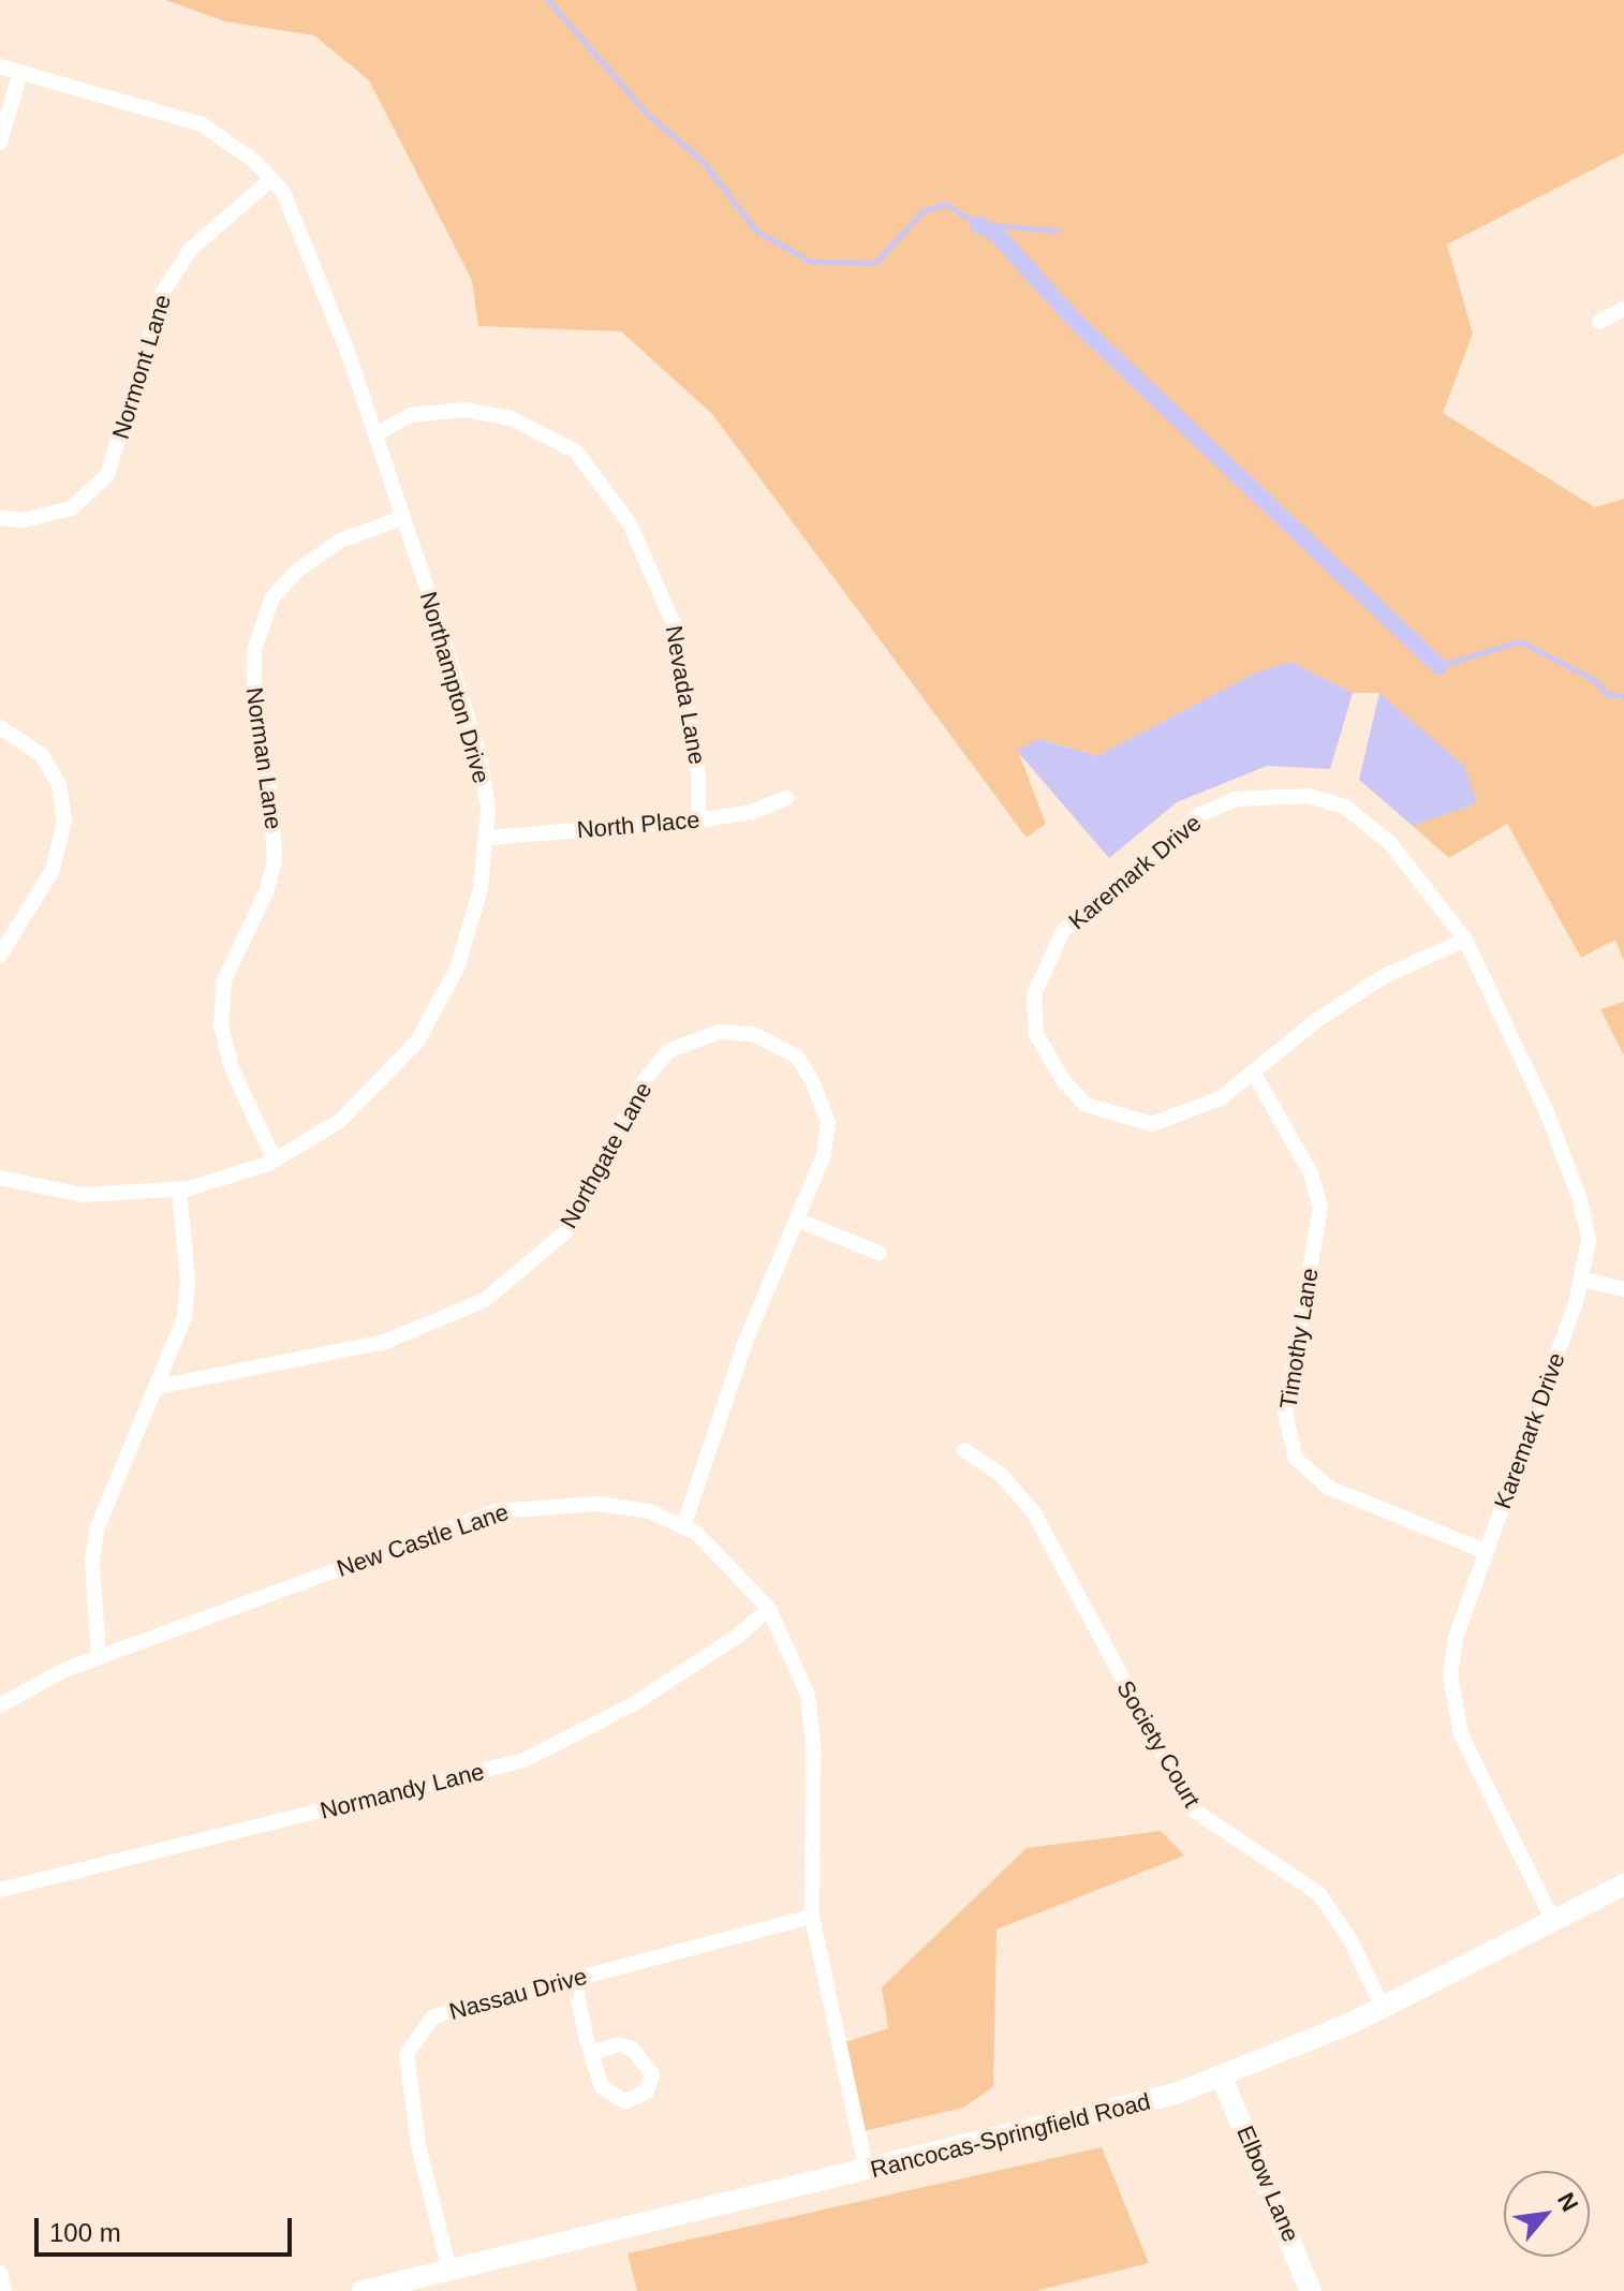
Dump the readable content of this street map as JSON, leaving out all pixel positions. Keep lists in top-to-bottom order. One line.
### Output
{"streets":{"main road":["Rancocas-Springfield Road","Elbow Lane"],"street":["Normont Lane","Northampton Drive","Nevada Lane","Norman Lane","North Place","Karemark Drive","Northgate Lane","Timothy Lane","New Castle Lane","Society Court","Normandy Lane","Nassau Drive"]},"crossings":[["Normont Lane","Northampton Drive"],["Northampton Drive","Nevada Lane"],["Northampton Drive","Norman Lane"],["Northampton Drive","North Place"],["Nevada Lane","North Place"],["Karemark Drive","Timothy Lane"],["Karemark Drive","Rancocas-Springfield Road"],["Northgate Lane","New Castle Lane"],["New Castle Lane","Normandy Lane"],["New Castle Lane","Nassau Drive"],["New Castle Lane","Rancocas-Springfield Road"],["Society Court","Rancocas-Springfield Road"],["Nassau Drive","Rancocas-Springfield Road"],["Rancocas-Springfield Road","Elbow Lane"]],"scale_bar":"100 m","north":"top right"}
